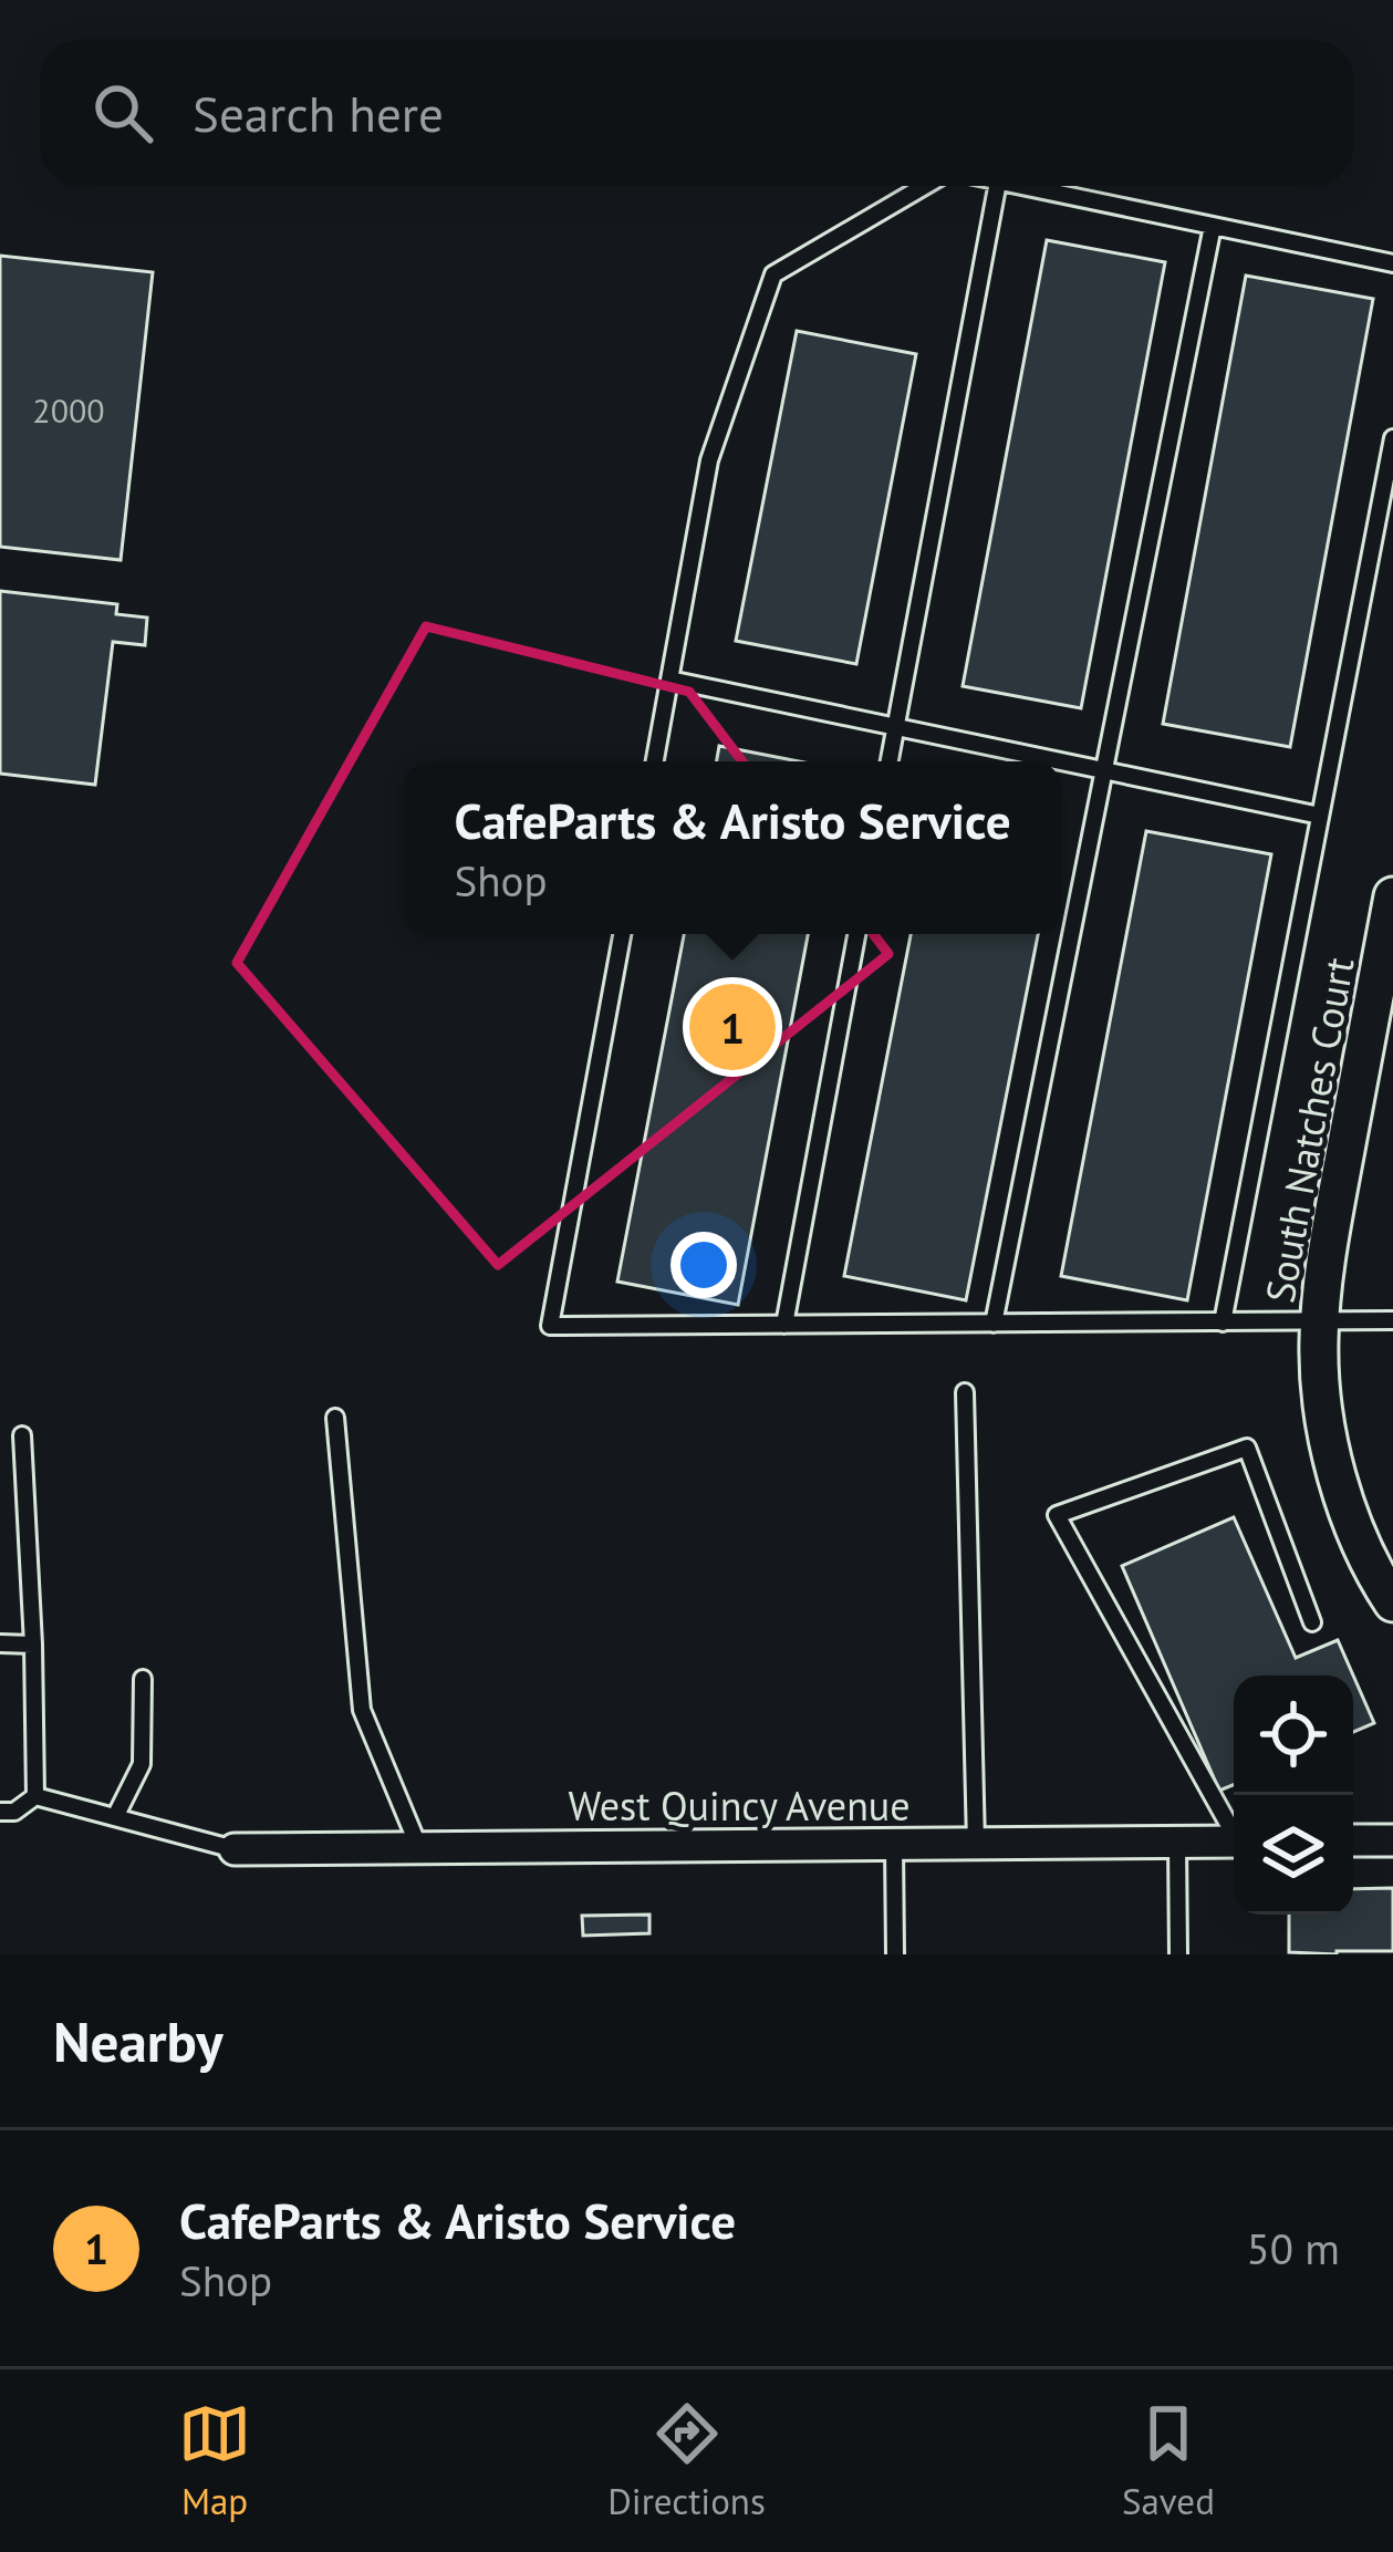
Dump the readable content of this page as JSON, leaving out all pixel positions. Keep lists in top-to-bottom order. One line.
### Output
{"streets":{"street":["South Natches Court","West Quincy Avenue"]},"house_numbers":["2000"],"page":{"search":"Search here","popup":["CafeParts & Aristo Service","Shop"],"pins":"1","heading":"Nearby","list":[{"mark":"1","name":"CafeParts & Aristo Service","note":"Shop","value":"50 m"}],"nav":["Map","Directions","Saved"]}}
